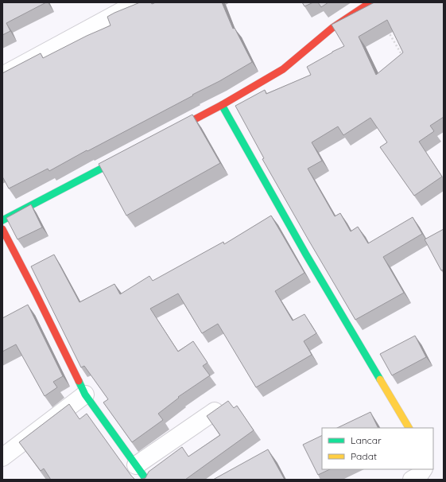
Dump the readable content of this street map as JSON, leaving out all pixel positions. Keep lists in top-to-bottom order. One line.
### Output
{"legend":["Lancar","Padat"]}
